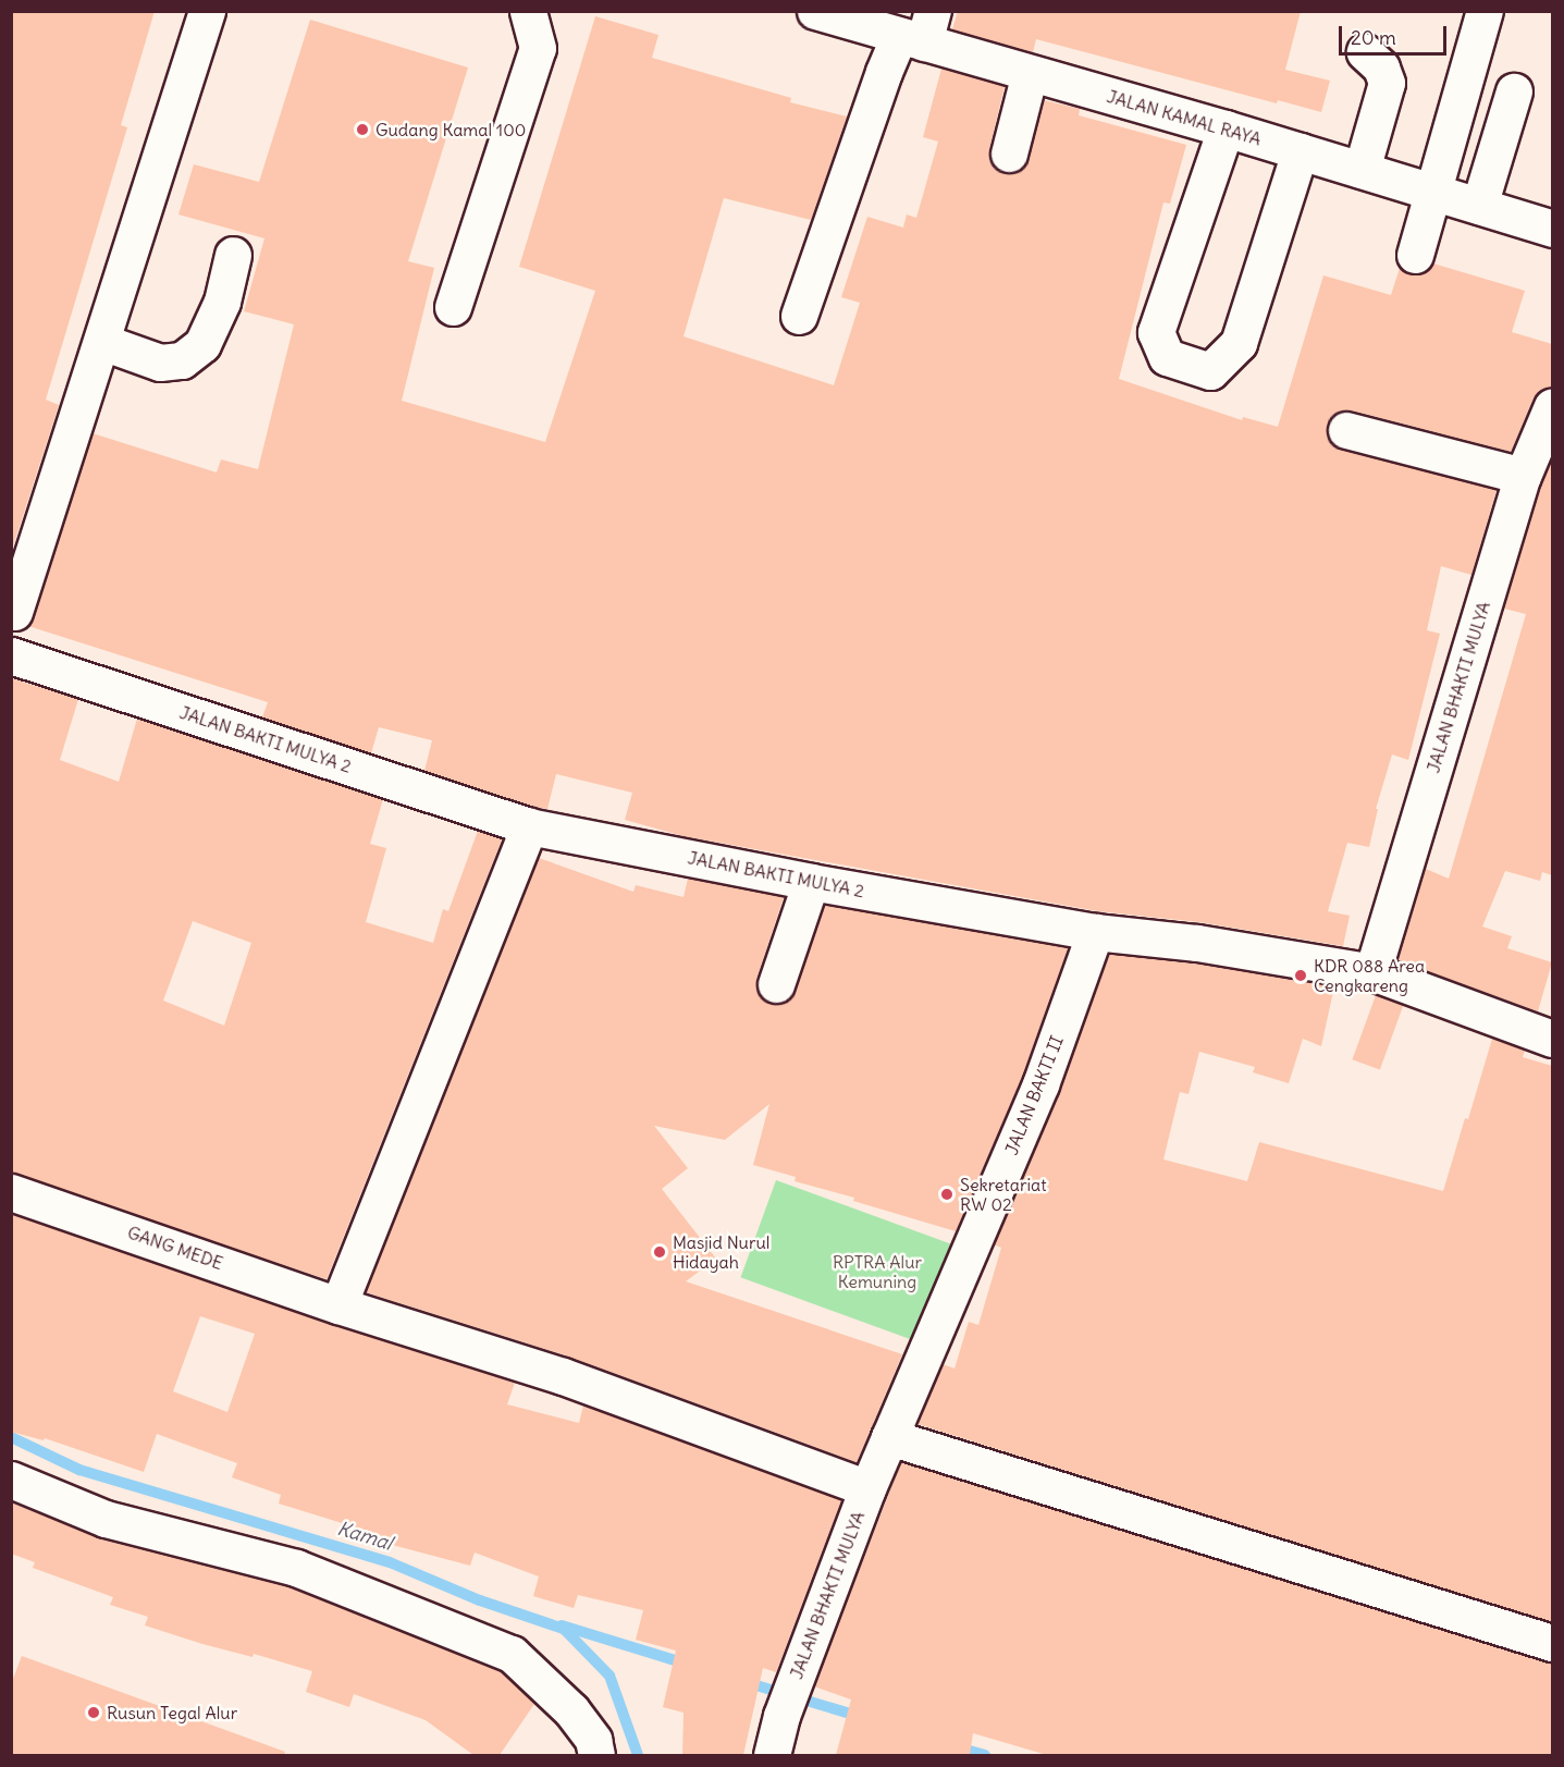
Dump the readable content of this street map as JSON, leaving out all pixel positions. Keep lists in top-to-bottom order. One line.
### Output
{"streets":{"street":["JALAN KAMAL RAYA","JALAN BHAKTI MULYA","JALAN BAKTI MULYA 2","JALAN BAKTI II","GANG MEDE"]},"crossings":[["JALAN BHAKTI MULYA","JALAN BAKTI MULYA 2"],["JALAN BHAKTI MULYA","JALAN BAKTI II"],["JALAN BHAKTI MULYA","GANG MEDE"],["JALAN BAKTI MULYA 2","JALAN BAKTI II"]],"water":["Kamal"],"parks":["RPTRA Alur Kemuning"],"places":["Gudang Kamal 100","KDR 088 Area Cengkareng","Sekretariat RW 02","Masjid Nurul Hidayah","Rusun Tegal Alur"],"scale_bar":"20 m"}
